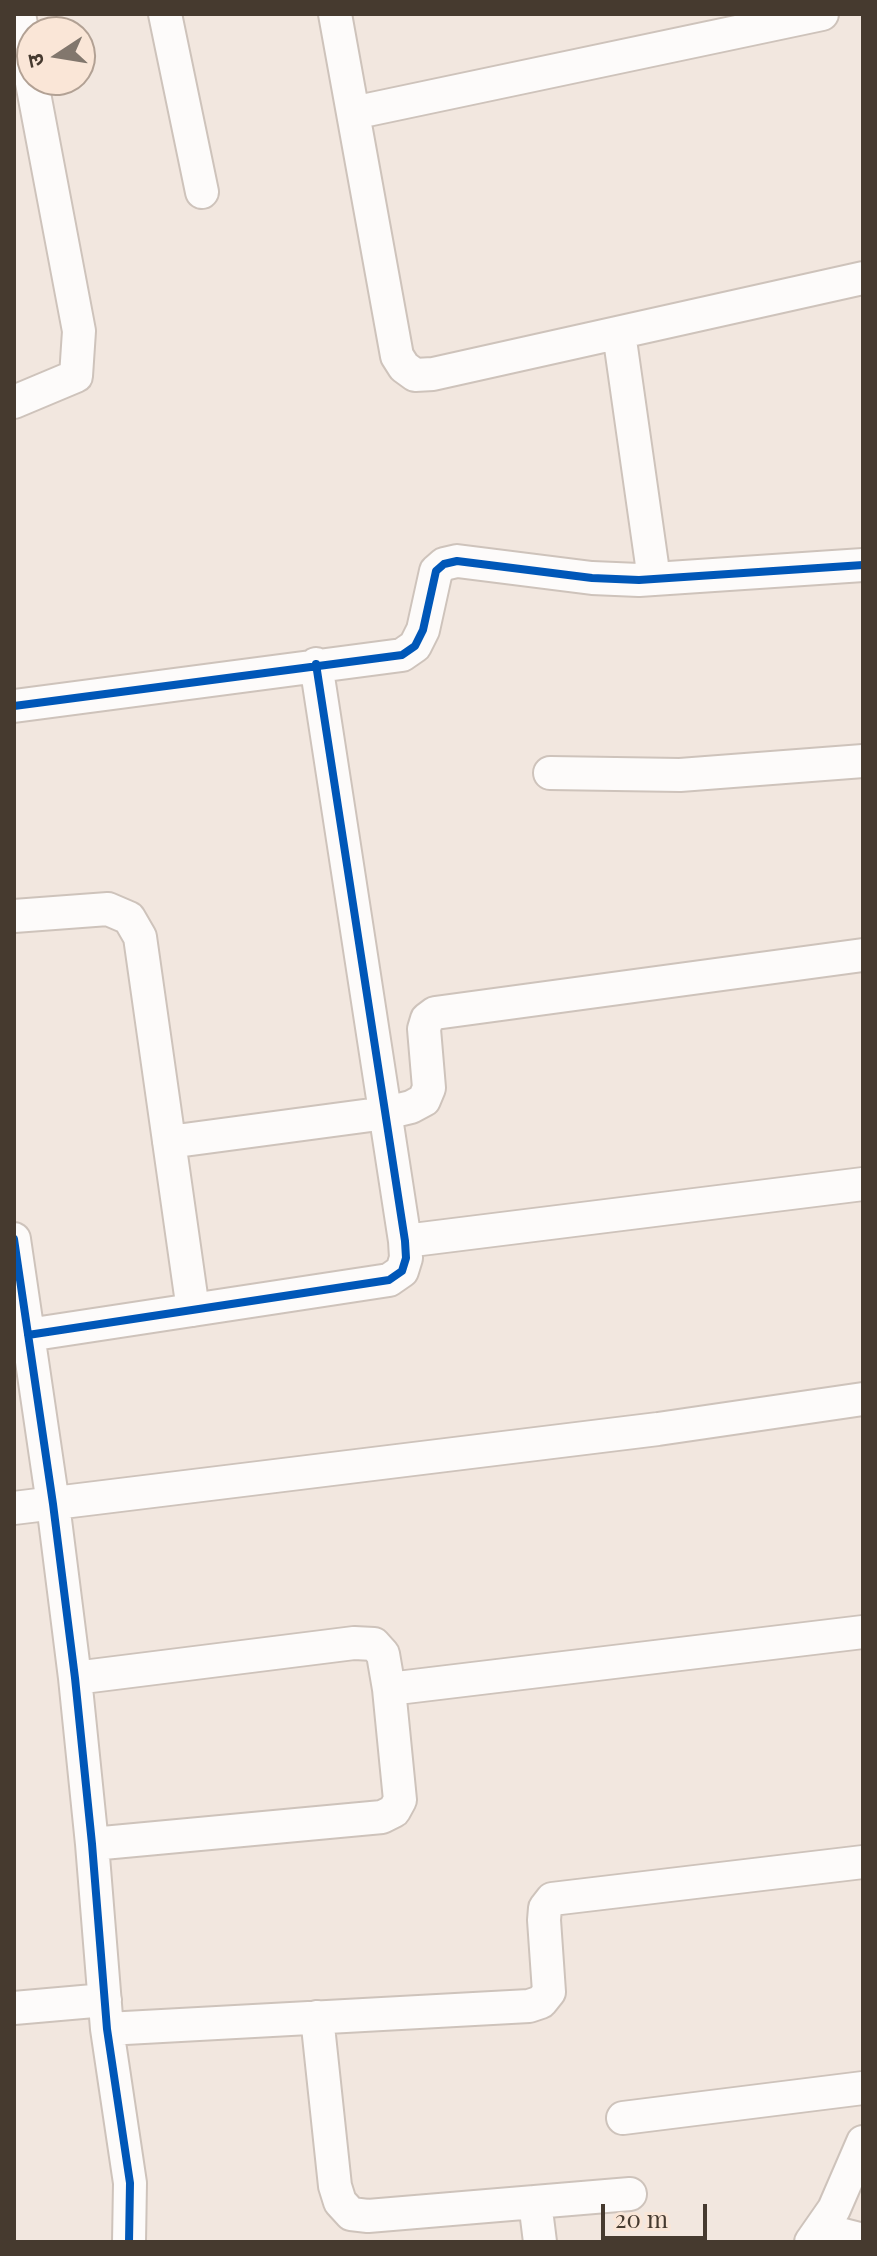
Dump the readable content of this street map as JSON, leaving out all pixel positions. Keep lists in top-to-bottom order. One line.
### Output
{"scale_bar":"20 m","north":"left"}
